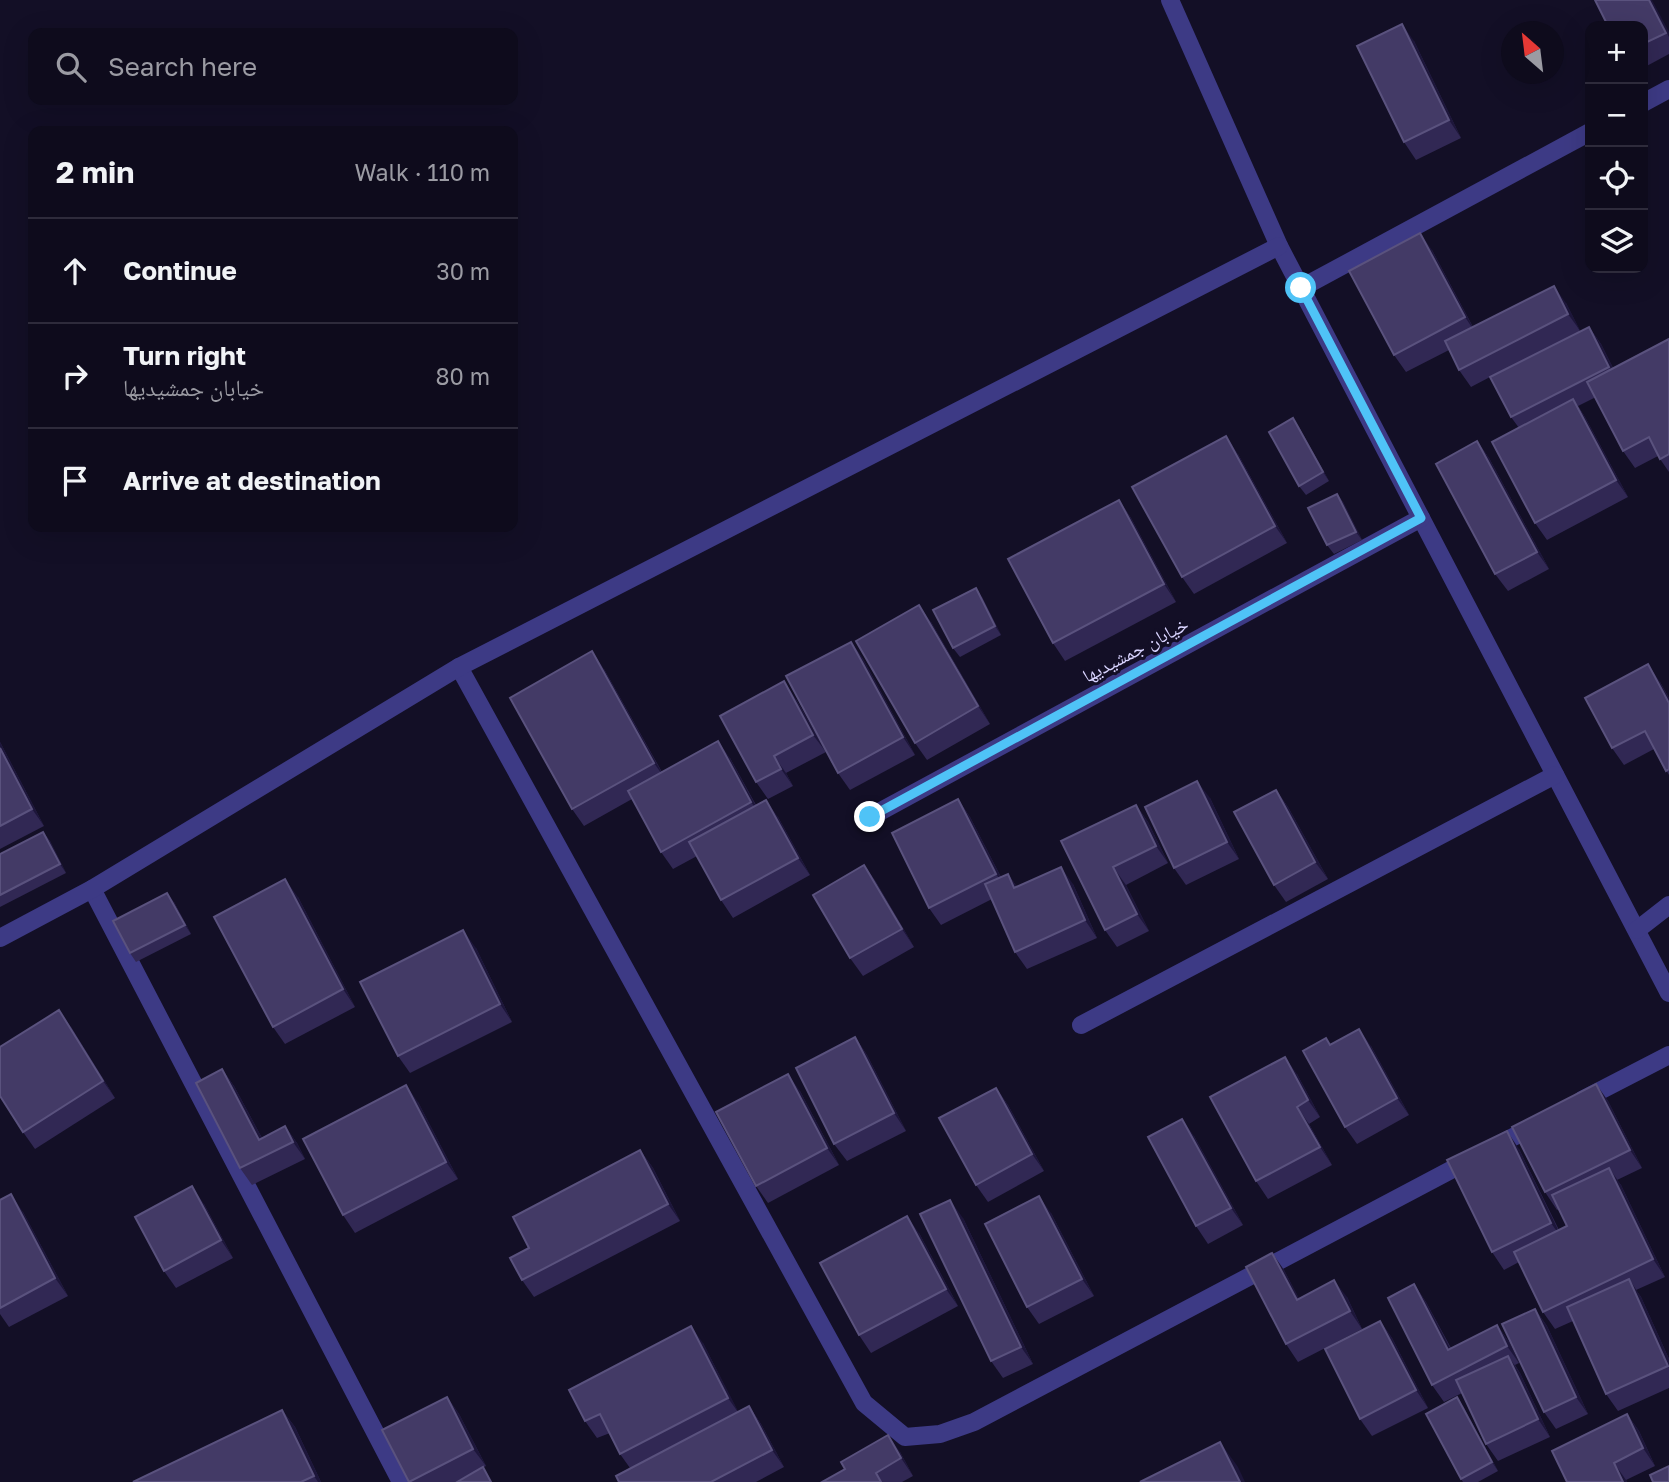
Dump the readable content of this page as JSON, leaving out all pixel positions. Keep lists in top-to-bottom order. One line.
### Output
{"streets":{"street":["خیابان جمشیدیها"]},"north":"top left","page":{"map_buttons":["+","−"],"search":"Search here","heading":["2 min","Walk · 110 m"],"list":[["Continue","30 m"],["Turn right","خیابان جمشیدیها","80 m"],"Arrive at destination"]}}
